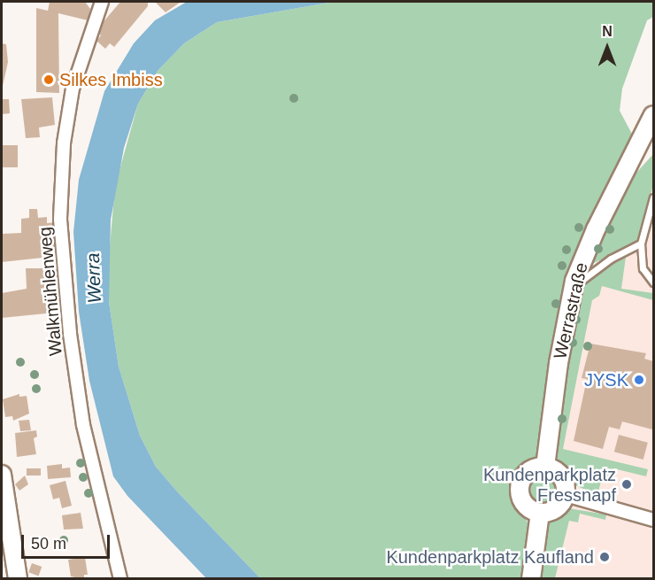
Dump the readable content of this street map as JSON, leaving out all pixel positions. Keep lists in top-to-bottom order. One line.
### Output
{"streets":{"street":["Walkmühlenweg","Werrastraße"]},"water":["Werra"],"places":["Silkes Imbiss","JYSK","Kundenparkplatz Fressnapf","Kundenparkplatz Kaufland"],"scale_bar":"50 m","north":"top"}
